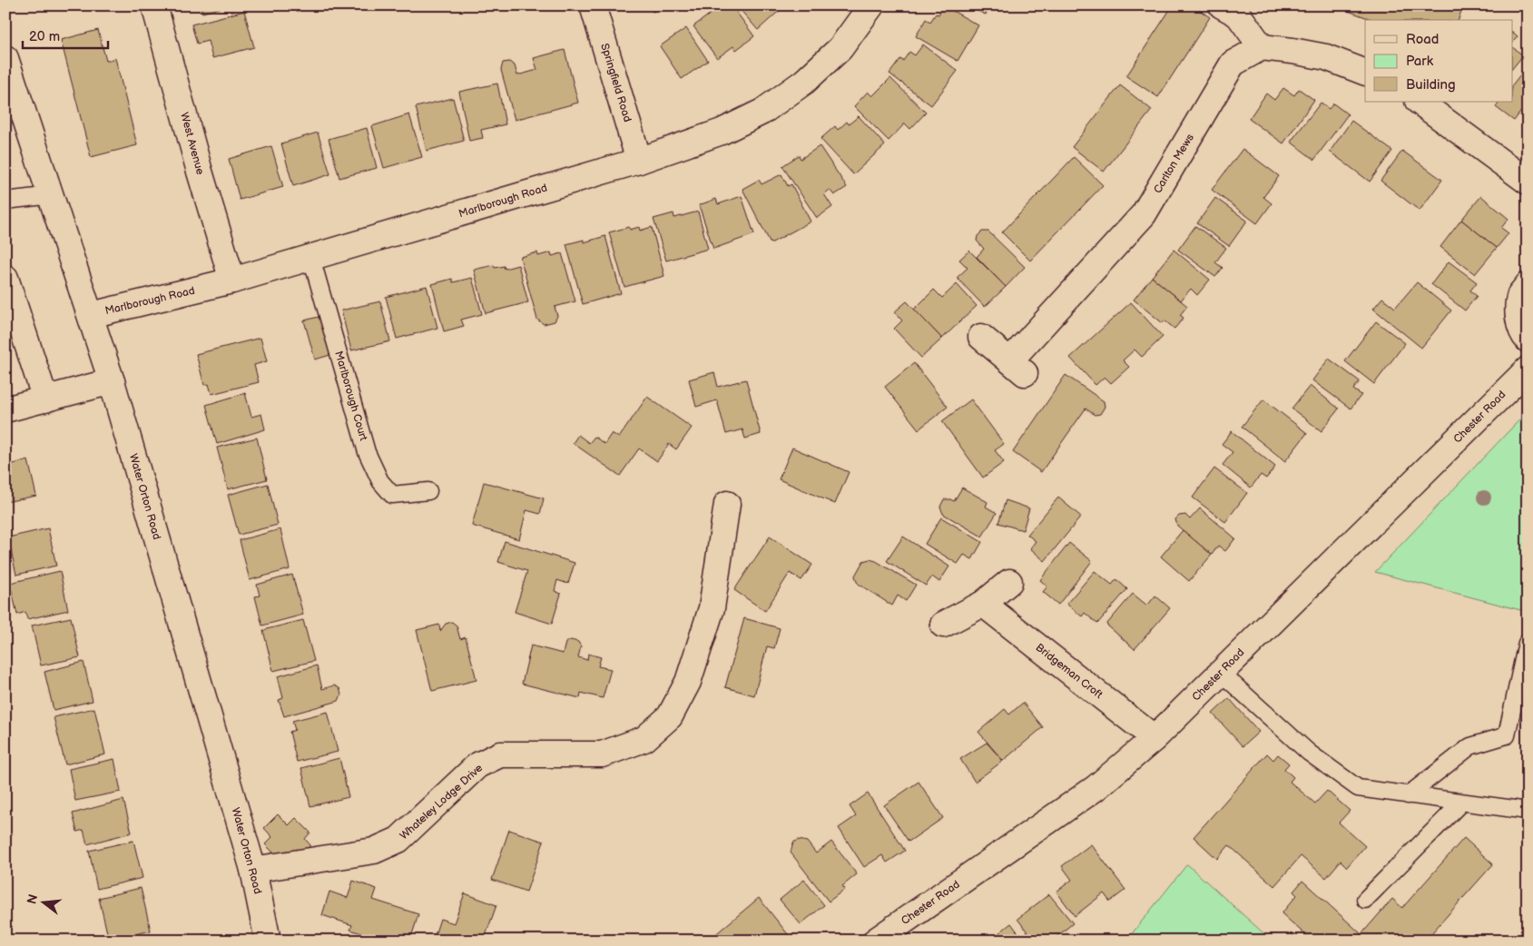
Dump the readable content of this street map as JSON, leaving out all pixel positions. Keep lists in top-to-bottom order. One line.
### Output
{"streets":{"street":["Springfield Road","West Avenue","Carlton Mews","Marlborough Road","Chester Road","Water Orton Road","Bridgeman Croft","Whateley Lodge Drive"],"lane":["Marlborough Court"]},"crossings":[["Springfield Road","Marlborough Road"],["West Avenue","Marlborough Road"],["Marlborough Road","Marlborough Court"],["Marlborough Road","Water Orton Road"],["Chester Road","Bridgeman Croft"],["Water Orton Road","Whateley Lodge Drive"]],"legend":["Road","Park","Building"],"scale_bar":"20 m","north":"left"}
